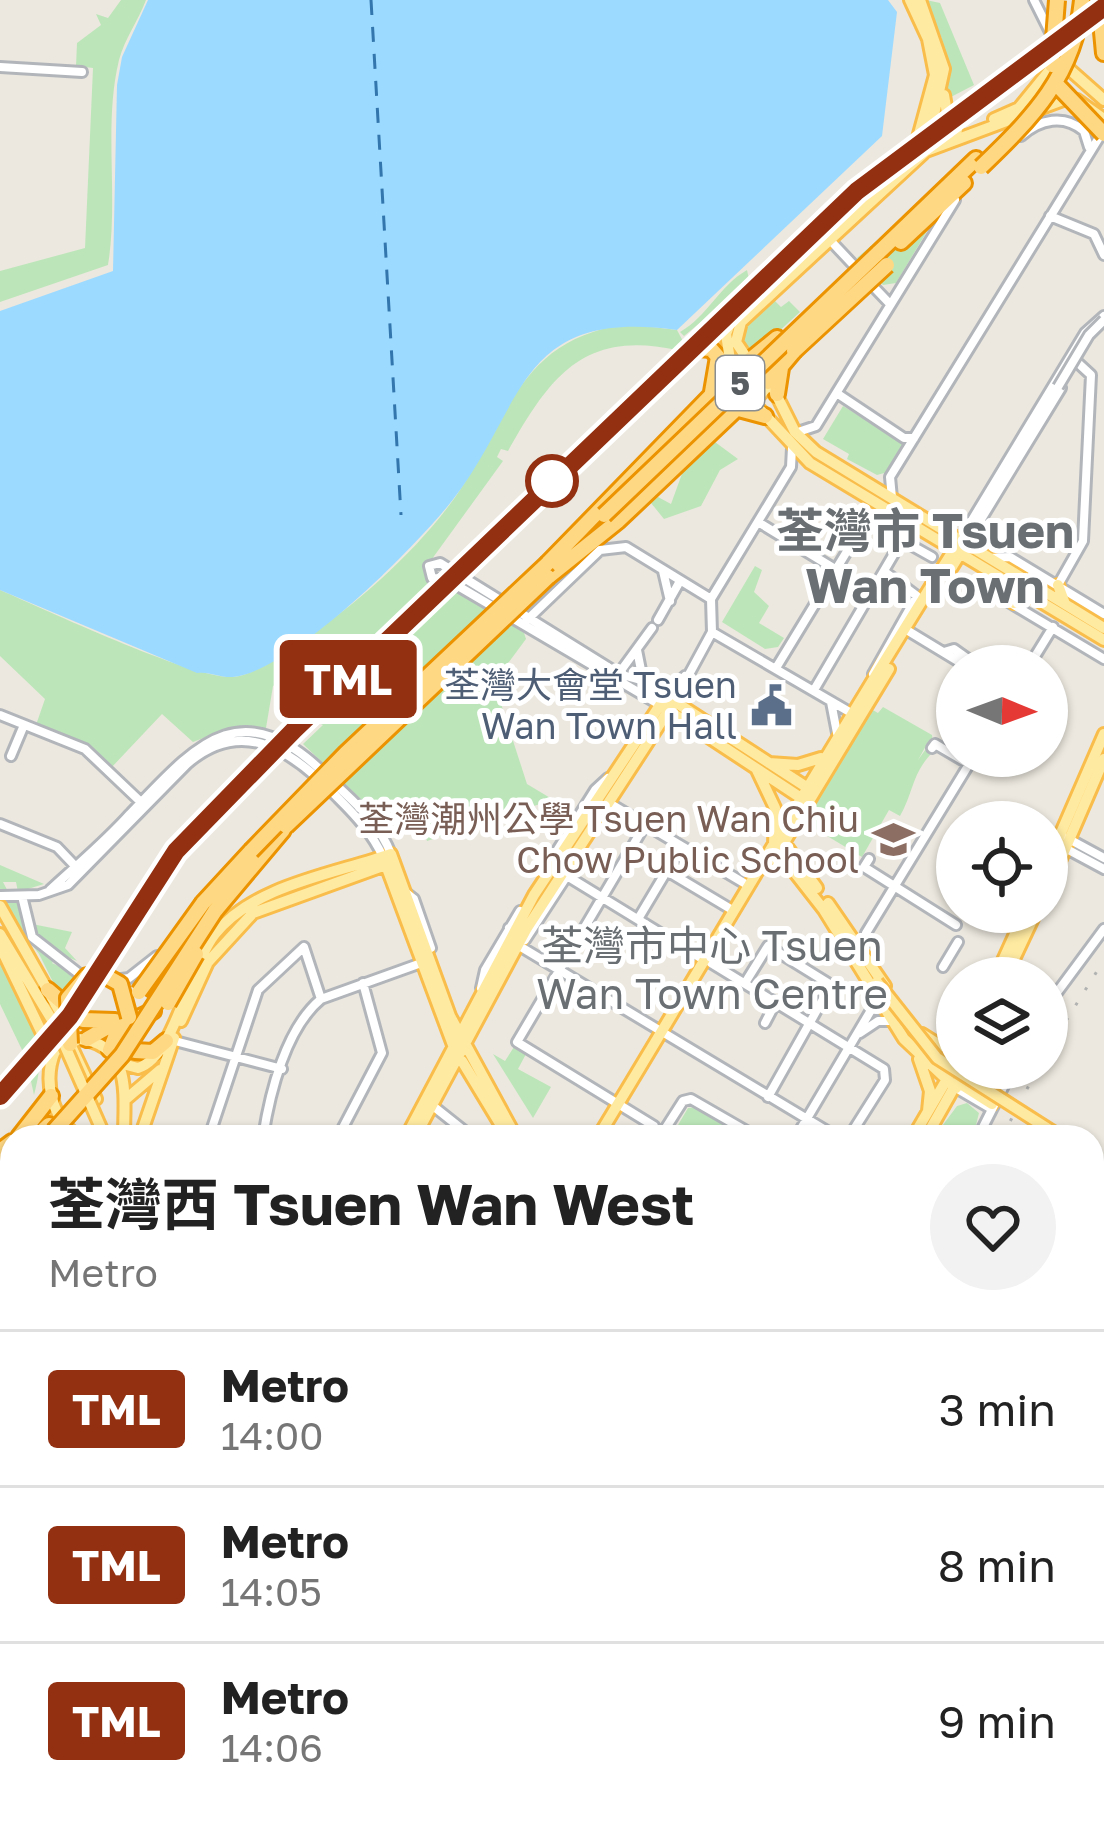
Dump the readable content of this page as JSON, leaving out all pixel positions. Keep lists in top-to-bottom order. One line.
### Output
{"streets":{"highway":["5"]},"districts":["荃灣市 Tsuen Wan Town","荃灣市中心 Tsuen Wan Town Centre"],"places":{"public building":["荃灣大會堂 Tsuen Wan Town Hall"],"school or university":["荃灣潮州公學 Tsuen Wan Chiu Chow Public School"]},"lines":["metro line TML"],"north":"right","page":{"on_map":"TML","heading":["荃灣西 Tsuen Wan West","Metro"],"list":[{"mark":"TML","name":"Metro","note":"14:00","value":"3 min"},{"mark":"TML","name":"Metro","note":"14:05","value":"8 min"},{"mark":"TML","name":"Metro","note":"14:06","value":"9 min"}]}}
